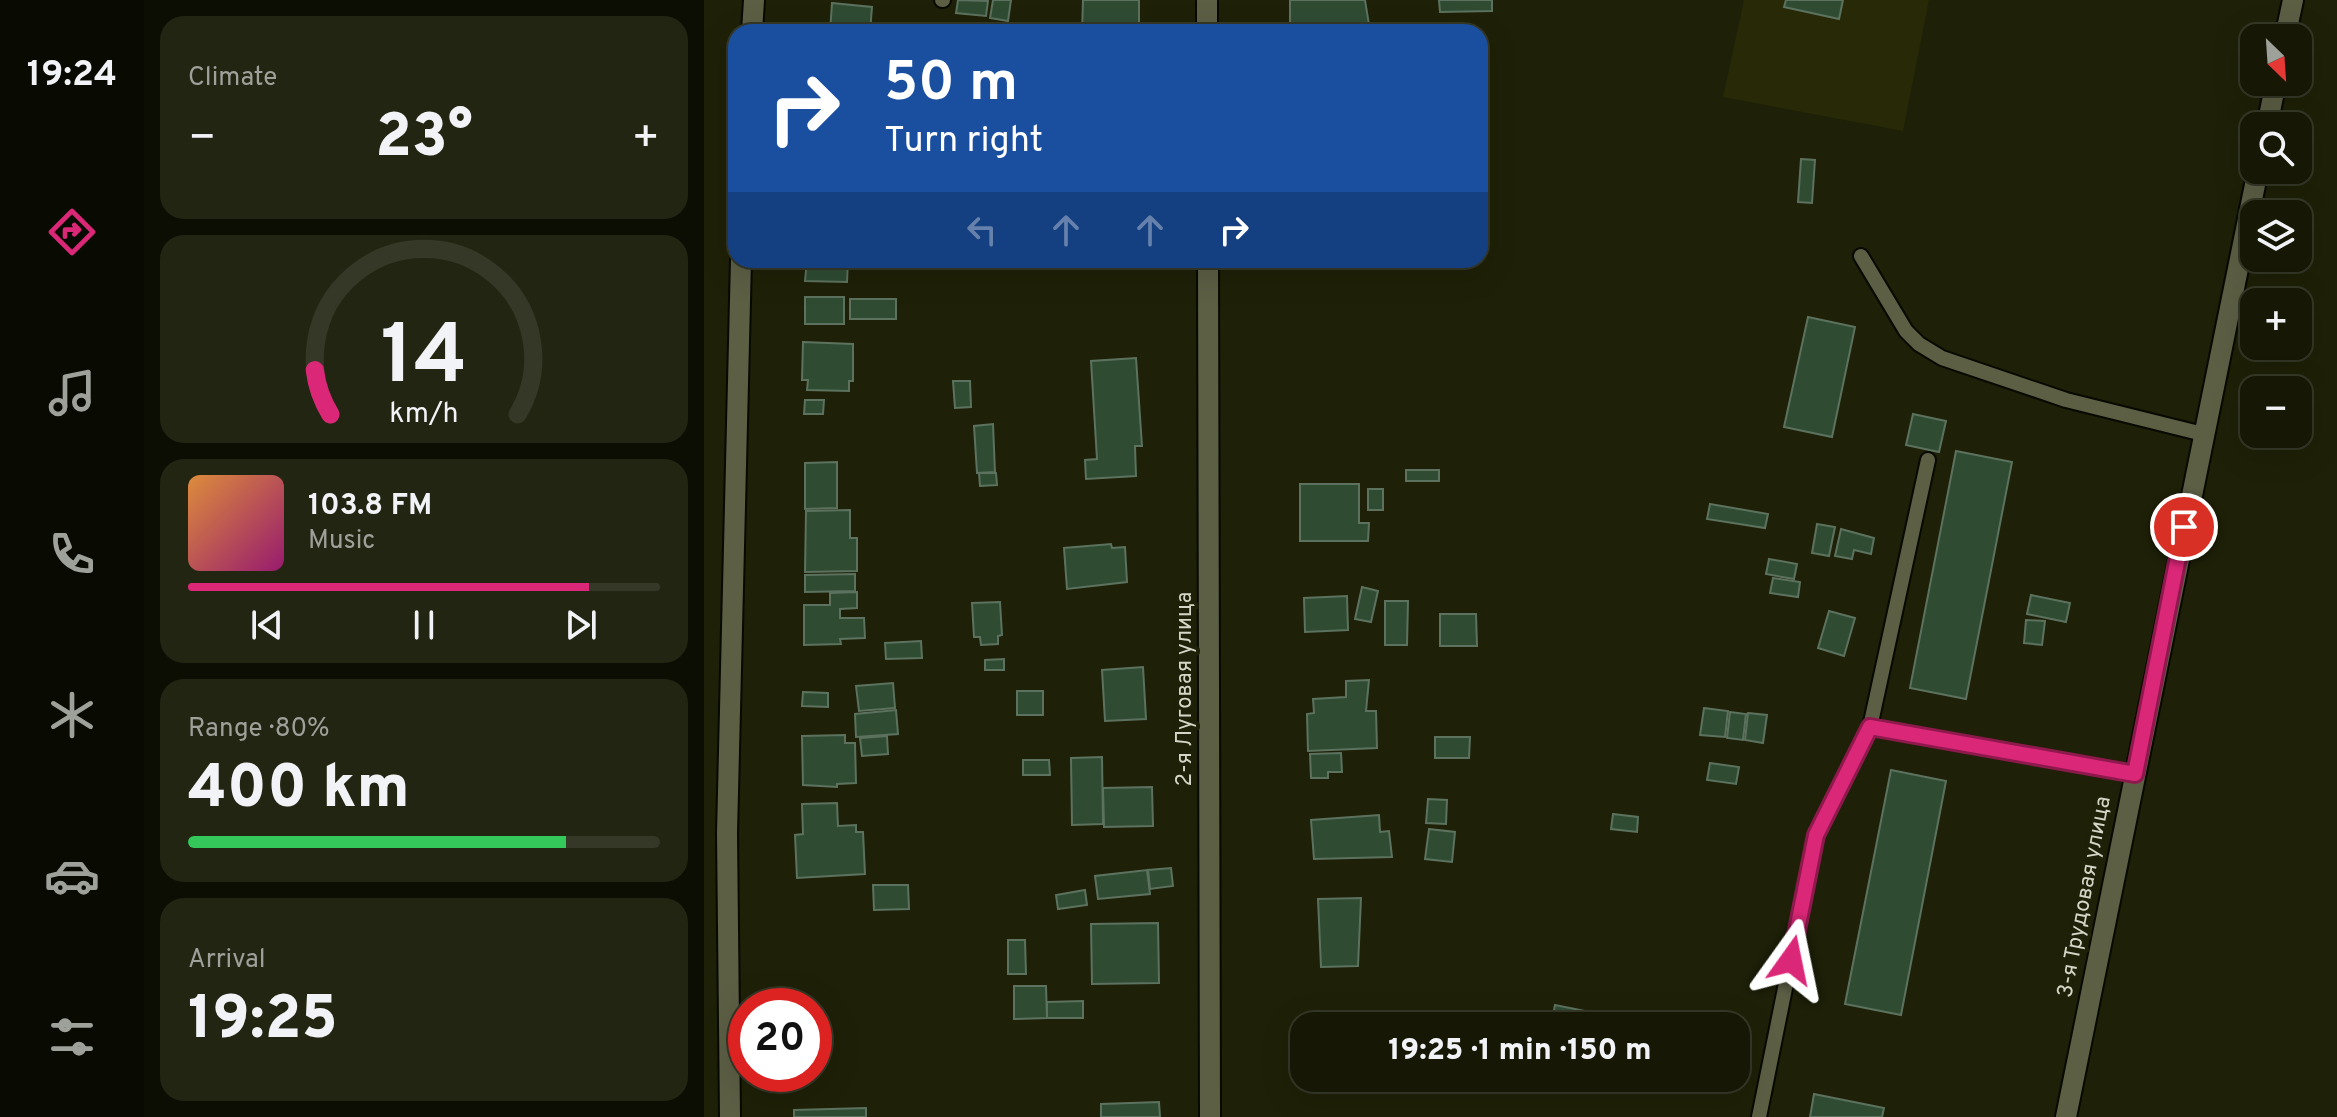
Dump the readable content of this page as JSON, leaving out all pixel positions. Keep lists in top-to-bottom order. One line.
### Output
{"streets":{"street":["2-я Луговая улица","3-я Трудовая улица"]},"north":"bottom right","page":{"tabs":"19:24","tile":["Climate",["Range · 80%","400 km"],["Arrival","19:25"]],"map_buttons":["+","−"],"turn":["50 m","Turn right"],"heat":["−","23°","+"],"song":["103.8 FM","Music"],"limit":"20","trip":"19:25 · 1 min · 150 m","gauge":["14","km/h"]}}
